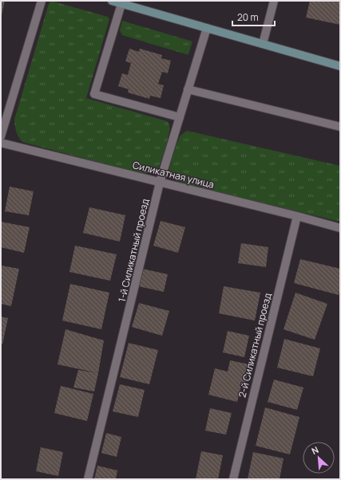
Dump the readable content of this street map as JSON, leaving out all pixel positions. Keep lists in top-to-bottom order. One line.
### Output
{"streets":{"street":["Силикатная улица","1-й Силикатный проезд","2-й Силикатный проезд"]},"crossings":[["Силикатная улица","1-й Силикатный проезд"],["Силикатная улица","2-й Силикатный проезд"]],"scale_bar":"20 m","north":"top left"}
